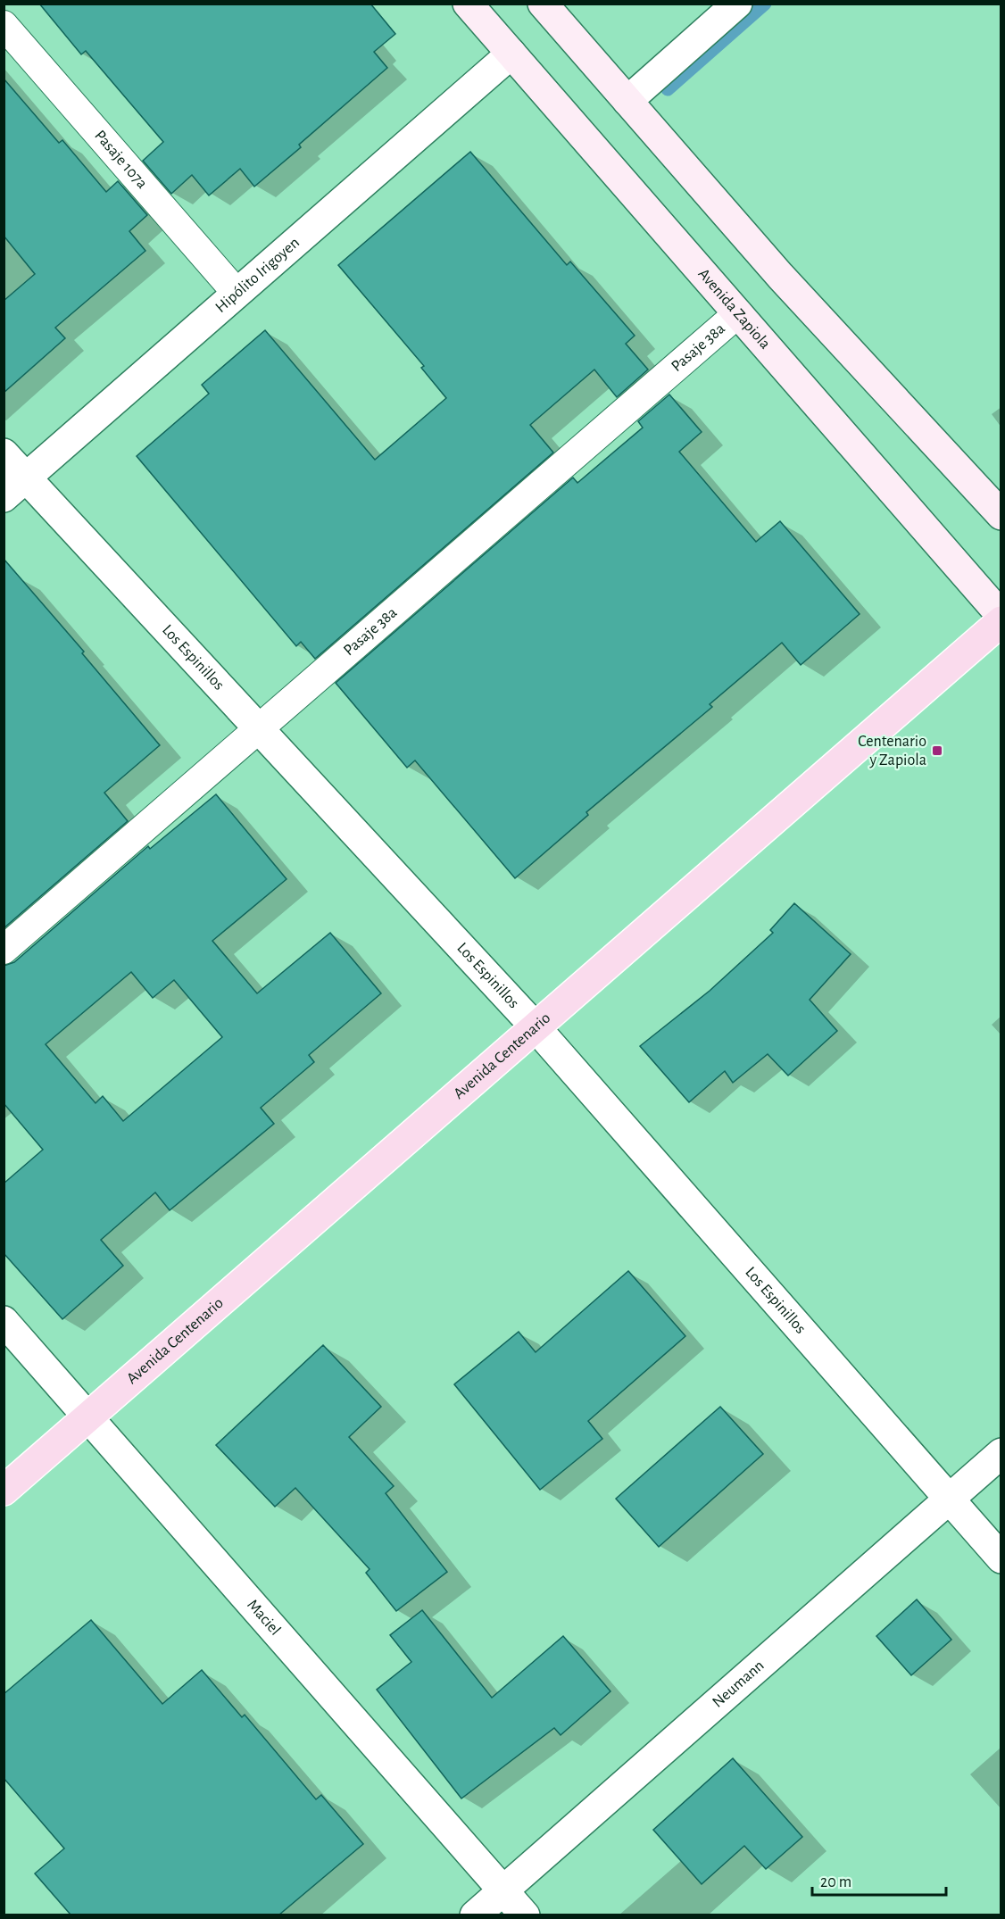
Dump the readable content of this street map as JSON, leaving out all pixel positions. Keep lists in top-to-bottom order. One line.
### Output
{"streets":{"main road":["Avenida Zapiola","Avenida Centenario"],"street":["Pasaje 107a","Hipólito Irigoyen","Pasaje 38a","Los Espinillos","Maciel","Neumann"]},"crossings":[["Pasaje 107a","Hipólito Irigoyen"],["Hipólito Irigoyen","Avenida Zapiola"],["Hipólito Irigoyen","Los Espinillos"],["Avenida Zapiola","Pasaje 38a"],["Pasaje 38a","Los Espinillos"],["Los Espinillos","Avenida Centenario"],["Los Espinillos","Neumann"],["Avenida Centenario","Maciel"],["Maciel","Neumann"]],"places":{"transit":["Centenario y Zapiola"]},"scale_bar":"20 m"}
